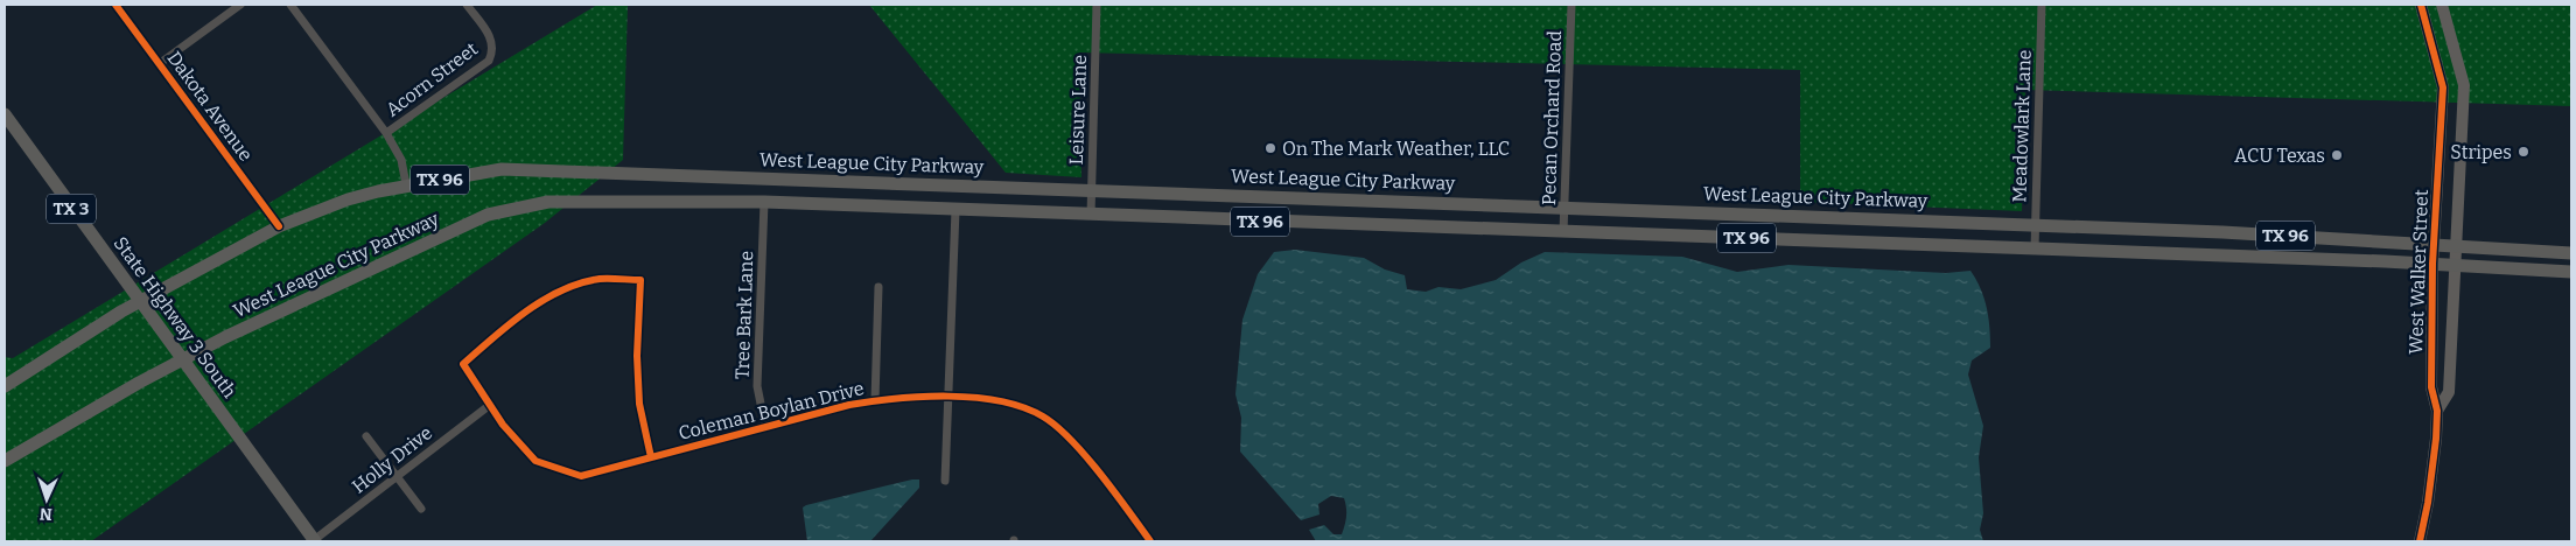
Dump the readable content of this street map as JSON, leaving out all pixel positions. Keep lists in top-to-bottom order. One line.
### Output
{"streets":{"main road":["West League City Parkway","TX 96","TX 3","State Highway 3 South"],"street":["Acorn Street","Dakota Avenue","Leisure Lane","Pecan Orchard Road","Meadowlark Lane","West Walker Street","Tree Bark Lane","Coleman Boylan Drive","Holly Drive"]},"crossings":[["Dakota Avenue","West League City Parkway"],["Leisure Lane","West League City Parkway"],["Pecan Orchard Road","West League City Parkway"],["Meadowlark Lane","West League City Parkway"],["West League City Parkway","TX 96"],["West League City Parkway","West Walker Street"],["West League City Parkway","Tree Bark Lane"],["West League City Parkway","State Highway 3 South"],["TX 96","State Highway 3 South"],["Tree Bark Lane","Coleman Boylan Drive"],["State Highway 3 South","Holly Drive"],["Coleman Boylan Drive","Holly Drive"]],"places":["On The Mark Weather, LLC","Stripes","ACU Texas"],"north":"bottom"}
